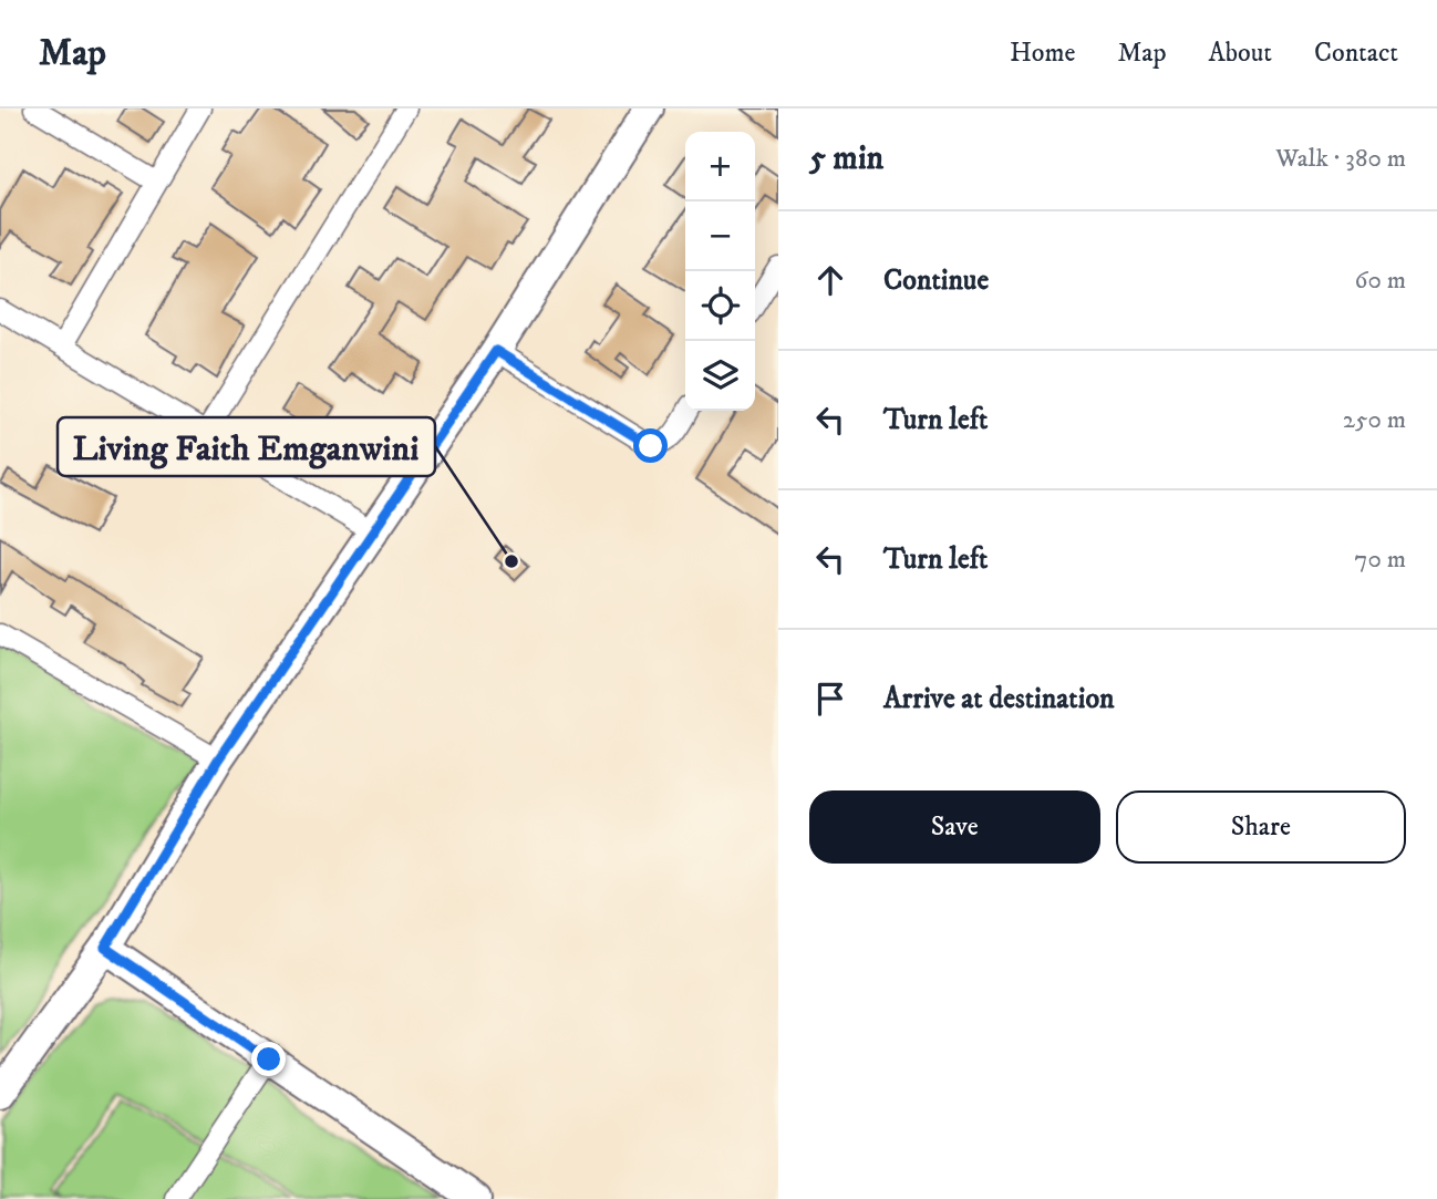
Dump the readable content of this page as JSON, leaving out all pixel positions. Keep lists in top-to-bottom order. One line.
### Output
{"places":["Living Faith Emganwini"],"page":{"header":"Map","nav":["Home","Map","About","Contact"],"heading":["5 min","Walk · 380 m"],"map_buttons":["+","−"],"list":[["Continue","60 m"],["Turn left","250 m"],["Turn left","70 m"],"Arrive at destination"],"buttons":["Save","Share"]}}
